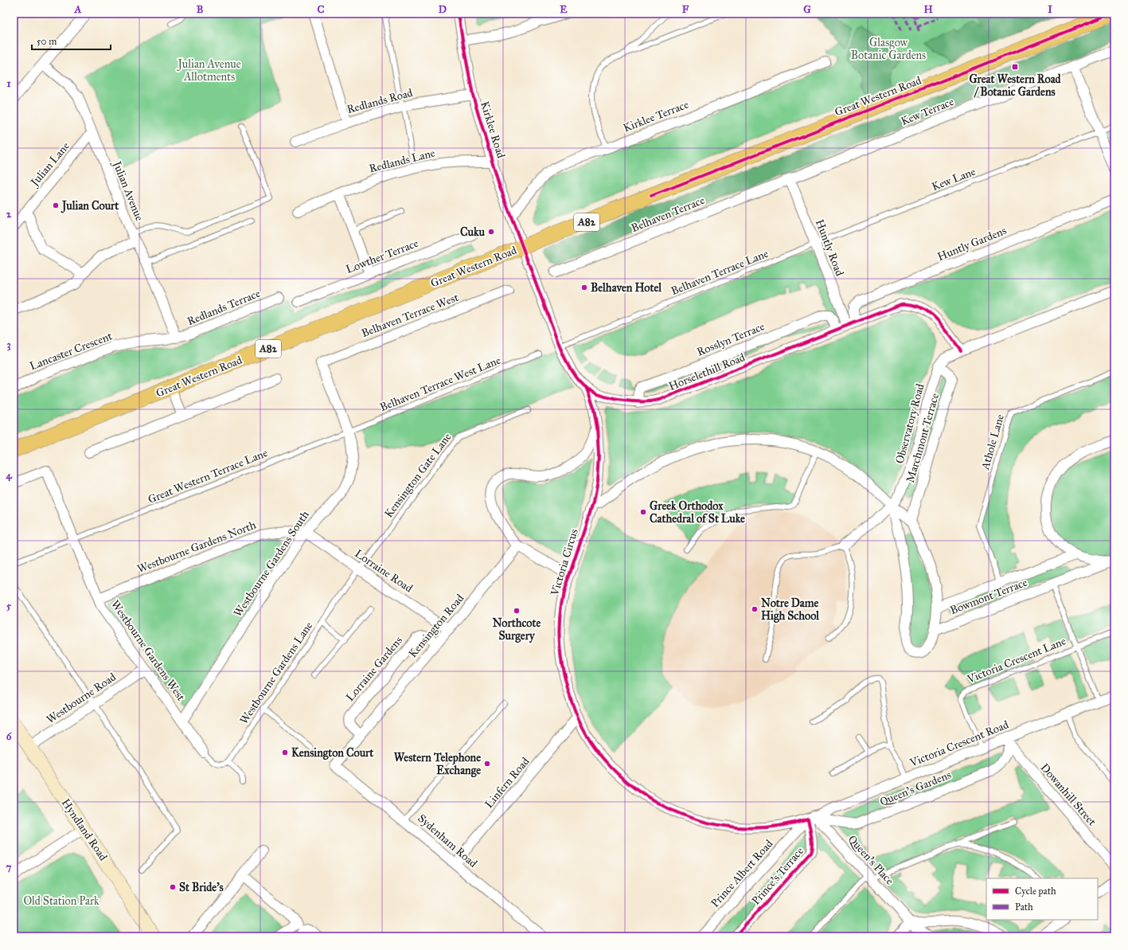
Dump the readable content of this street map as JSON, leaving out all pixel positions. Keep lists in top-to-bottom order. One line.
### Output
{"streets":{"main road":["Great Western Road","A82"],"street":["Redlands Road","Kew Terrace","Kirklee Terrace","Kirklee Road","Redlands Lane","Julian Lane","Julian Avenue","Belhaven Terrace","Huntly Gardens","Huntly Road","Lowther Terrace","Redlands Terrace","Belhaven Terrace West","Rosslyn Terrace","Lancaster Crescent","Horselethill Road","Observatory Road","Marchmont Terrace","Westbourne Gardens North","Victoria Circus","Westbourne Gardens South","Lorraine Road","Bowmont Terrace","Kensington Road","Westbourne Gardens West","Lorraine Gardens","Westbourne Road","Victoria Crescent Road","Linfern Road","Queen's Gardens","Dowanhill Street","Hyndland Road","Sydenham Road","Queen's Place","Prince Albert Road","Prince's Terrace"],"lane":["Kew Lane","Belhaven Terrace Lane","Belhaven Terrace West Lane","Athole Lane","Kensington Gate Lane","Great Western Terrace Lane","Victoria Crescent Lane","Westbourne Gardens Lane"]},"crossings":[["Great Western Road","Kirklee Road"],["Great Western Road","Horselethill Road"],["Redlands Road","Kirklee Road"],["Kew Terrace","Belhaven Terrace"],["Kew Terrace","Huntly Road"],["Kirklee Terrace","Kirklee Road"],["Kirklee Road","Redlands Lane"],["Kirklee Road","Horselethill Road"],["Julian Lane","Julian Avenue"],["Kew Lane","Huntly Road"],["Kew Lane","Belhaven Terrace Lane"],["Julian Avenue","Redlands Terrace"],["Julian Avenue","Lancaster Crescent"],["Belhaven Terrace","Huntly Road"],["Huntly Gardens","Horselethill Road"],["Huntly Road","Belhaven Terrace Lane"],["Huntly Road","Horselethill Road"],["Belhaven Terrace Lane","Horselethill Road"],["Redlands Terrace","Lancaster Crescent"],["Belhaven Terrace West","Westbourne Gardens South"],["Rosslyn Terrace","Horselethill Road"],["Horselethill Road","Victoria Circus"],["Belhaven Terrace West Lane","Great Western Terrace Lane"],["Belhaven Terrace West Lane","Westbourne Gardens South"],["Observatory Road","Marchmont Terrace"],["Kensington Gate Lane","Lorraine Road"],["Kensington Gate Lane","Westbourne Gardens Lane"],["Great Western Terrace Lane","Westbourne Gardens South"],["Great Western Terrace Lane","Westbourne Gardens West"],["Westbourne Gardens North","Westbourne Gardens South"],["Westbourne Gardens North","Lorraine Road"],["Westbourne Gardens North","Westbourne Gardens West"],["Victoria Circus","Victoria Crescent Road"],["Victoria Circus","Linfern Road"],["Victoria Circus","Queen's Gardens"],["Victoria Circus","Queen's Place"],["Victoria Circus","Prince Albert Road"],["Victoria Circus","Prince's Terrace"],["Westbourne Gardens South","Lorraine Road"],["Westbourne Gardens South","Westbourne Gardens West"],["Lorraine Road","Kensington Road"],["Lorraine Road","Westbourne Gardens Lane"],["Kensington Road","Lorraine Gardens"],["Kensington Road","Sydenham Road"],["Westbourne Gardens West","Westbourne Road"],["Victoria Crescent Lane","Victoria Crescent Road"],["Westbourne Road","Hyndland Road"],["Victoria Crescent Road","Queen's Gardens"],["Victoria Crescent Road","Dowanhill Street"],["Victoria Crescent Road","Queen's Place"],["Victoria Crescent Road","Prince Albert Road"],["Victoria Crescent Road","Prince's Terrace"],["Linfern Road","Sydenham Road"],["Queen's Gardens","Dowanhill Street"],["Queen's Gardens","Queen's Place"],["Queen's Gardens","Prince Albert Road"],["Queen's Gardens","Prince's Terrace"],["Queen's Place","Prince Albert Road"],["Queen's Place","Prince's Terrace"],["Prince Albert Road","Prince's Terrace"]],"parks":["Glasgow Botanic Gardens","Julian Avenue Allotments","Old Station Park"],"places":{"transit":["Great Western Road / Botanic Gardens"],"other":["Julian Court","Cuku","Belhaven Hotel","Greek Orthodox Cathedral of St Luke","Notre Dame High School","Northcote Surgery","Kensington Court","Western Telephone Exchange","St Bride's"]},"legend":["Cycle path","Path"],"scale_bar":"50 m","grid":{"columns":["A","B","C","D","E","F","G","H","I"],"rows":["1","2","3","4","5","6","7"]}}
